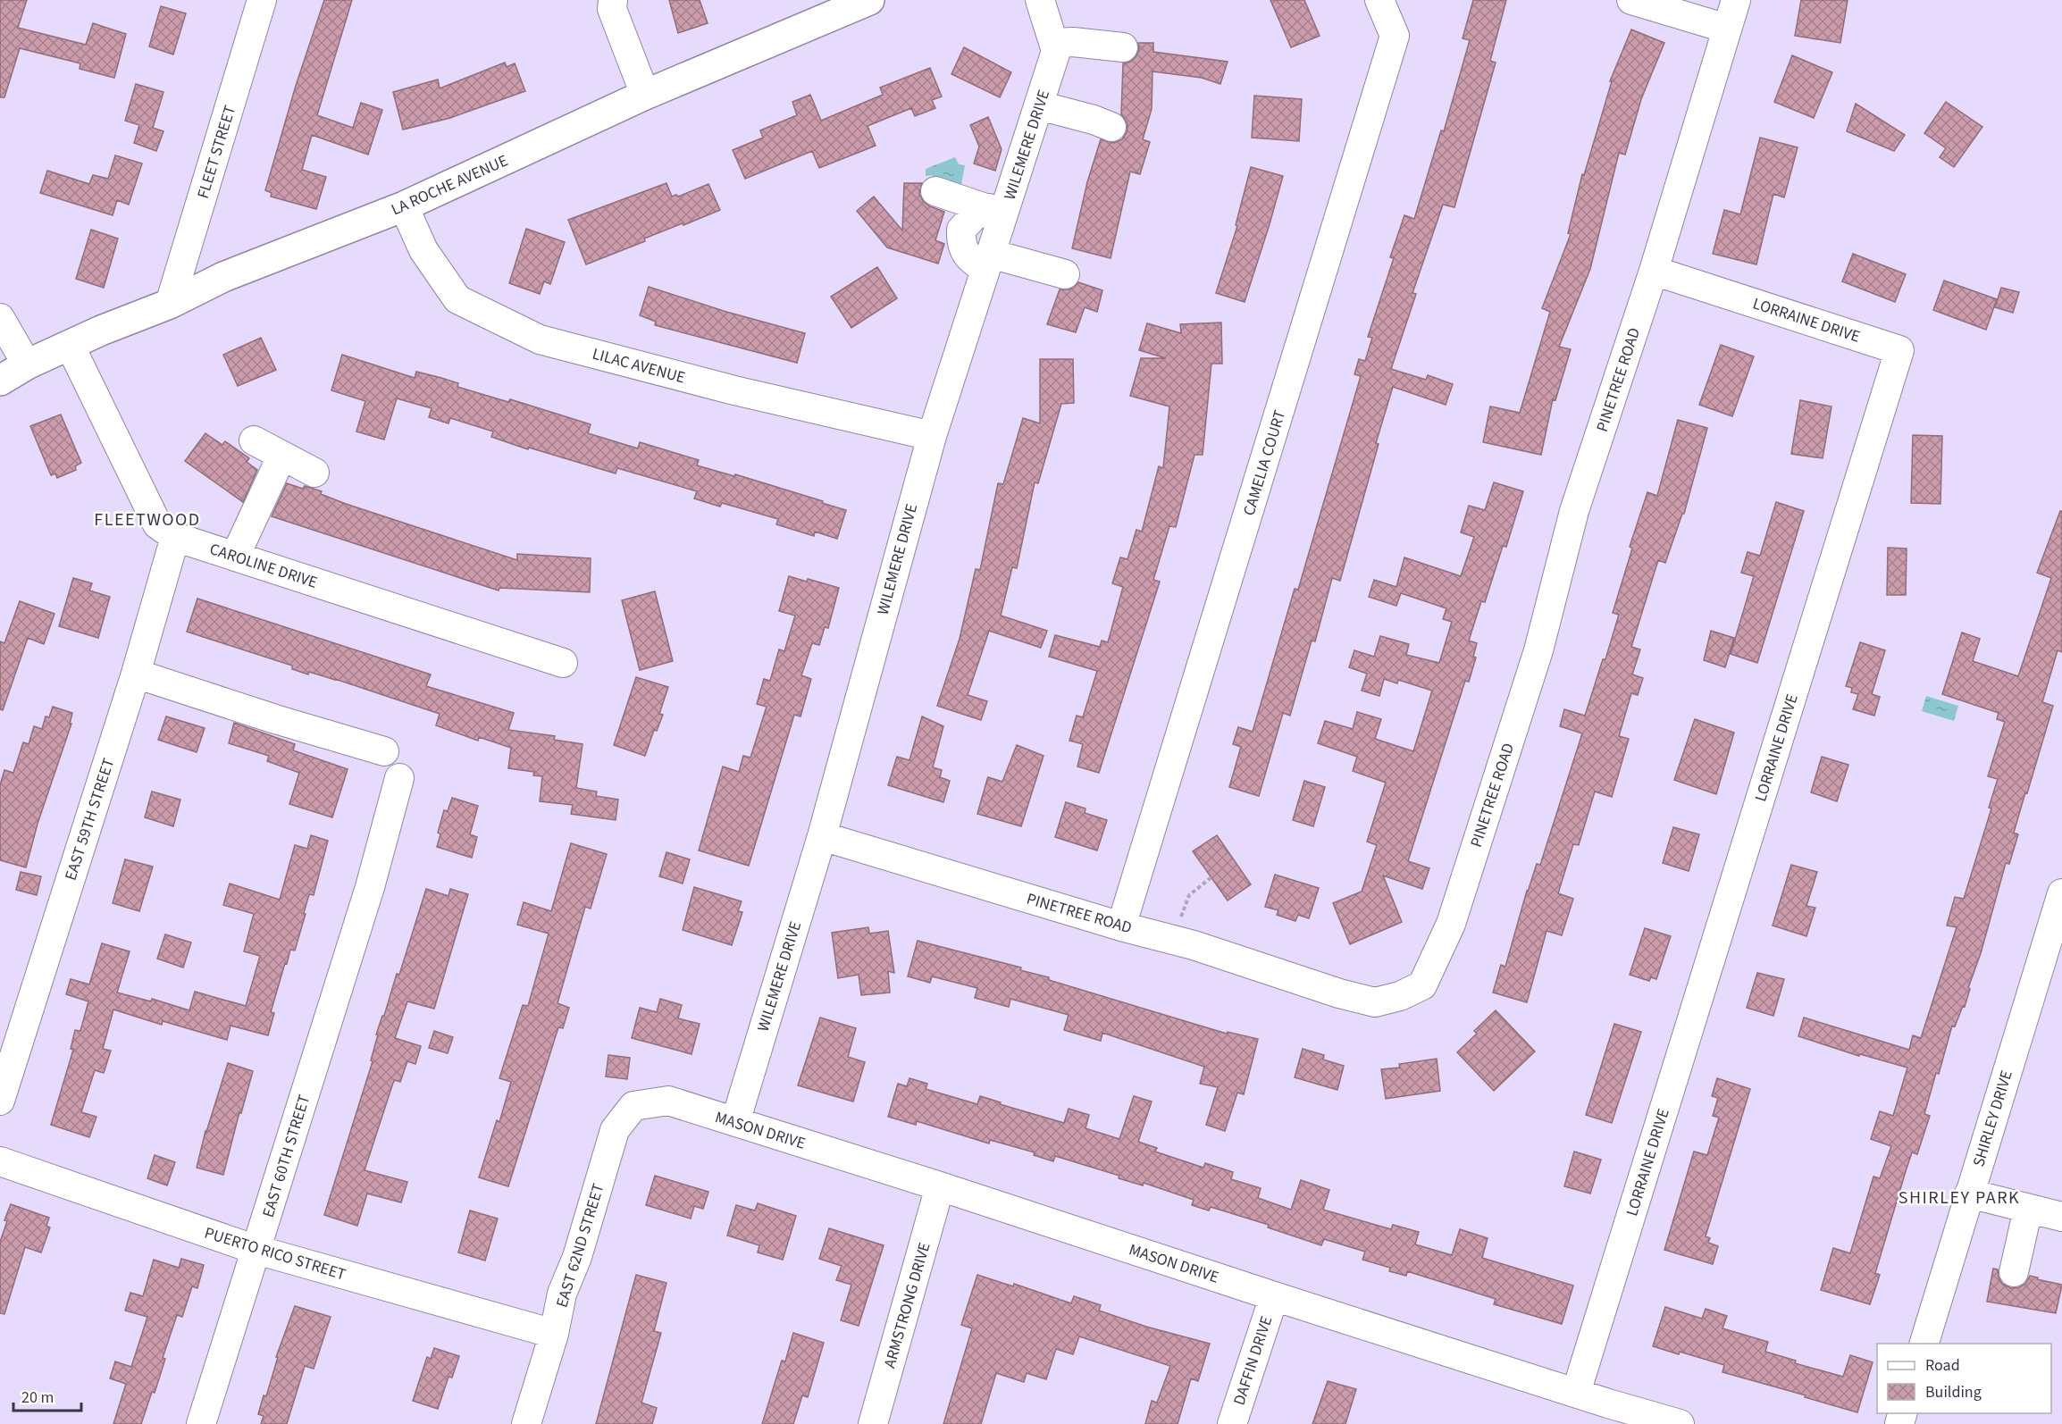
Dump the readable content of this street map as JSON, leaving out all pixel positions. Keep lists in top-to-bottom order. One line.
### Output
{"streets":{"main road":["LA ROCHE AVENUE"],"street":["WILEMERE DRIVE","FLEET STREET","LORRAINE DRIVE","LILAC AVENUE","PINETREE ROAD","CAMELIA COURT","CAROLINE DRIVE","EAST 59TH STREET","SHIRLEY DRIVE","MASON DRIVE","EAST 60TH STREET","EAST 62ND STREET","PUERTO RICO STREET","ARMSTRONG DRIVE","DAFFIN DRIVE"]},"crossings":[["WILEMERE DRIVE","LILAC AVENUE"],["WILEMERE DRIVE","PINETREE ROAD"],["WILEMERE DRIVE","MASON DRIVE"],["FLEET STREET","LA ROCHE AVENUE"],["LA ROCHE AVENUE","LILAC AVENUE"],["LA ROCHE AVENUE","CAROLINE DRIVE"],["LORRAINE DRIVE","PINETREE ROAD"],["LORRAINE DRIVE","MASON DRIVE"],["PINETREE ROAD","CAMELIA COURT"],["CAROLINE DRIVE","EAST 59TH STREET"],["MASON DRIVE","EAST 62ND STREET"],["MASON DRIVE","ARMSTRONG DRIVE"],["MASON DRIVE","DAFFIN DRIVE"],["EAST 60TH STREET","PUERTO RICO STREET"],["EAST 62ND STREET","PUERTO RICO STREET"]],"districts":["FLEETWOOD","SHIRLEY PARK"],"legend":["Road","Building"],"scale_bar":"20 m"}
